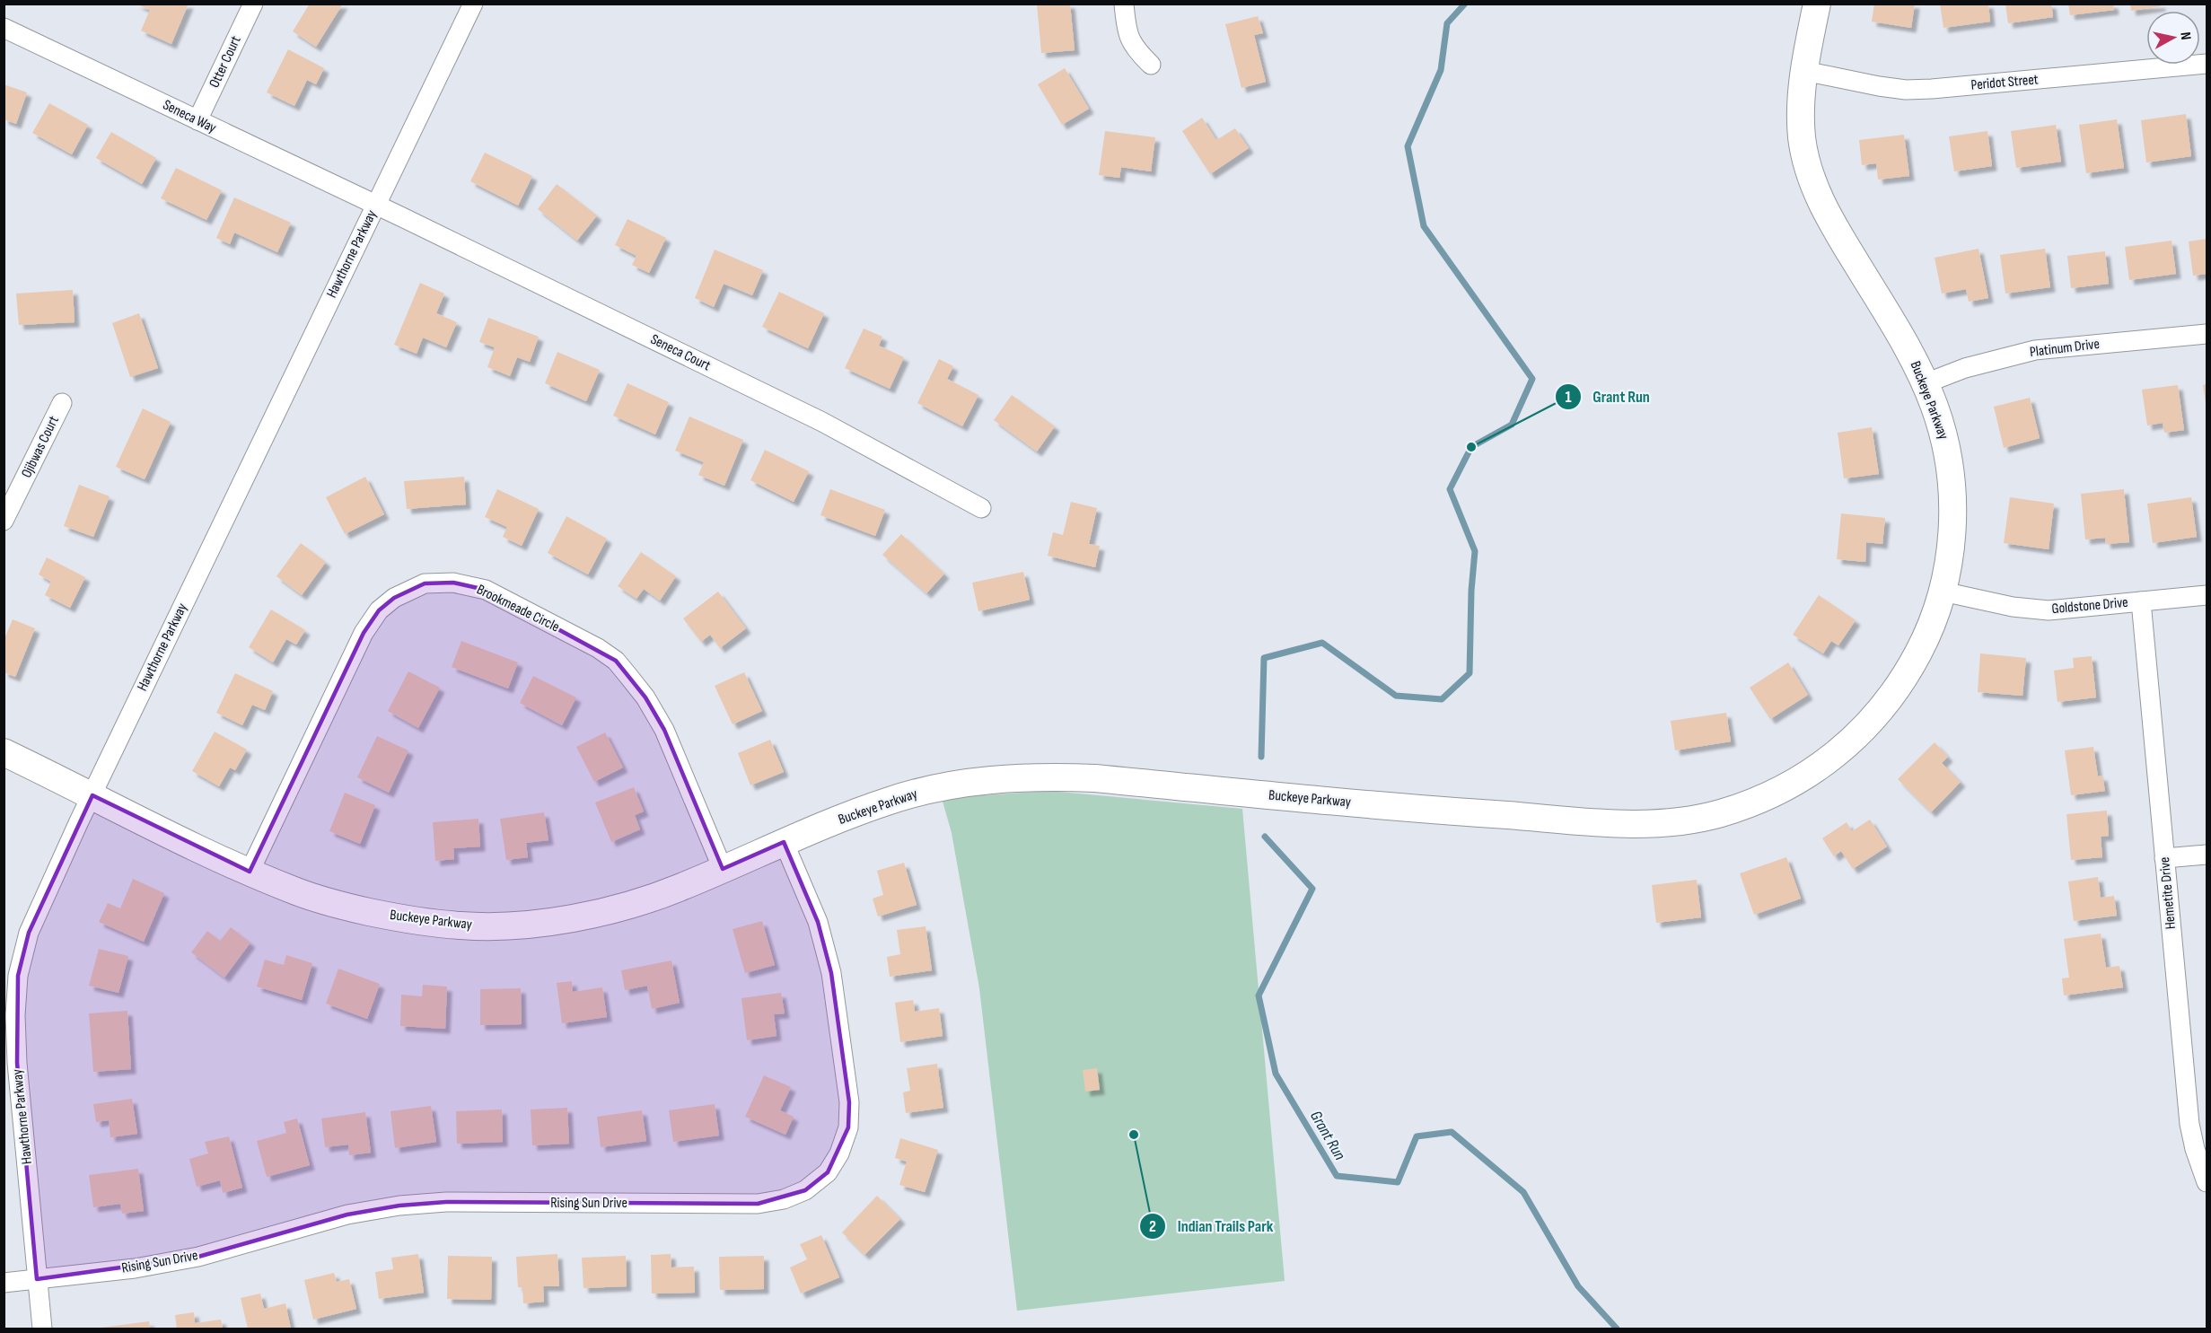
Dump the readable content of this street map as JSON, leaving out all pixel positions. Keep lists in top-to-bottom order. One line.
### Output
{"streets":{"street":["Otter Court","Peridot Street","Seneca Way","Hawthorne Parkway","Platinum Drive","Seneca Court","Buckeye Parkway","Ojibwas Court","Goldstone Drive","Brookmeade Circle","Hemetite Drive","Rising Sun Drive"]},"crossings":[["Otter Court","Seneca Way"],["Peridot Street","Buckeye Parkway"],["Seneca Way","Hawthorne Parkway"],["Seneca Way","Seneca Court"],["Hawthorne Parkway","Seneca Court"],["Hawthorne Parkway","Buckeye Parkway"],["Hawthorne Parkway","Rising Sun Drive"],["Platinum Drive","Buckeye Parkway"],["Buckeye Parkway","Goldstone Drive"],["Buckeye Parkway","Brookmeade Circle"],["Buckeye Parkway","Rising Sun Drive"],["Goldstone Drive","Hemetite Drive"]],"water":["Grant Run"],"places":["Grant Run","Indian Trails Park"],"north":"right"}
